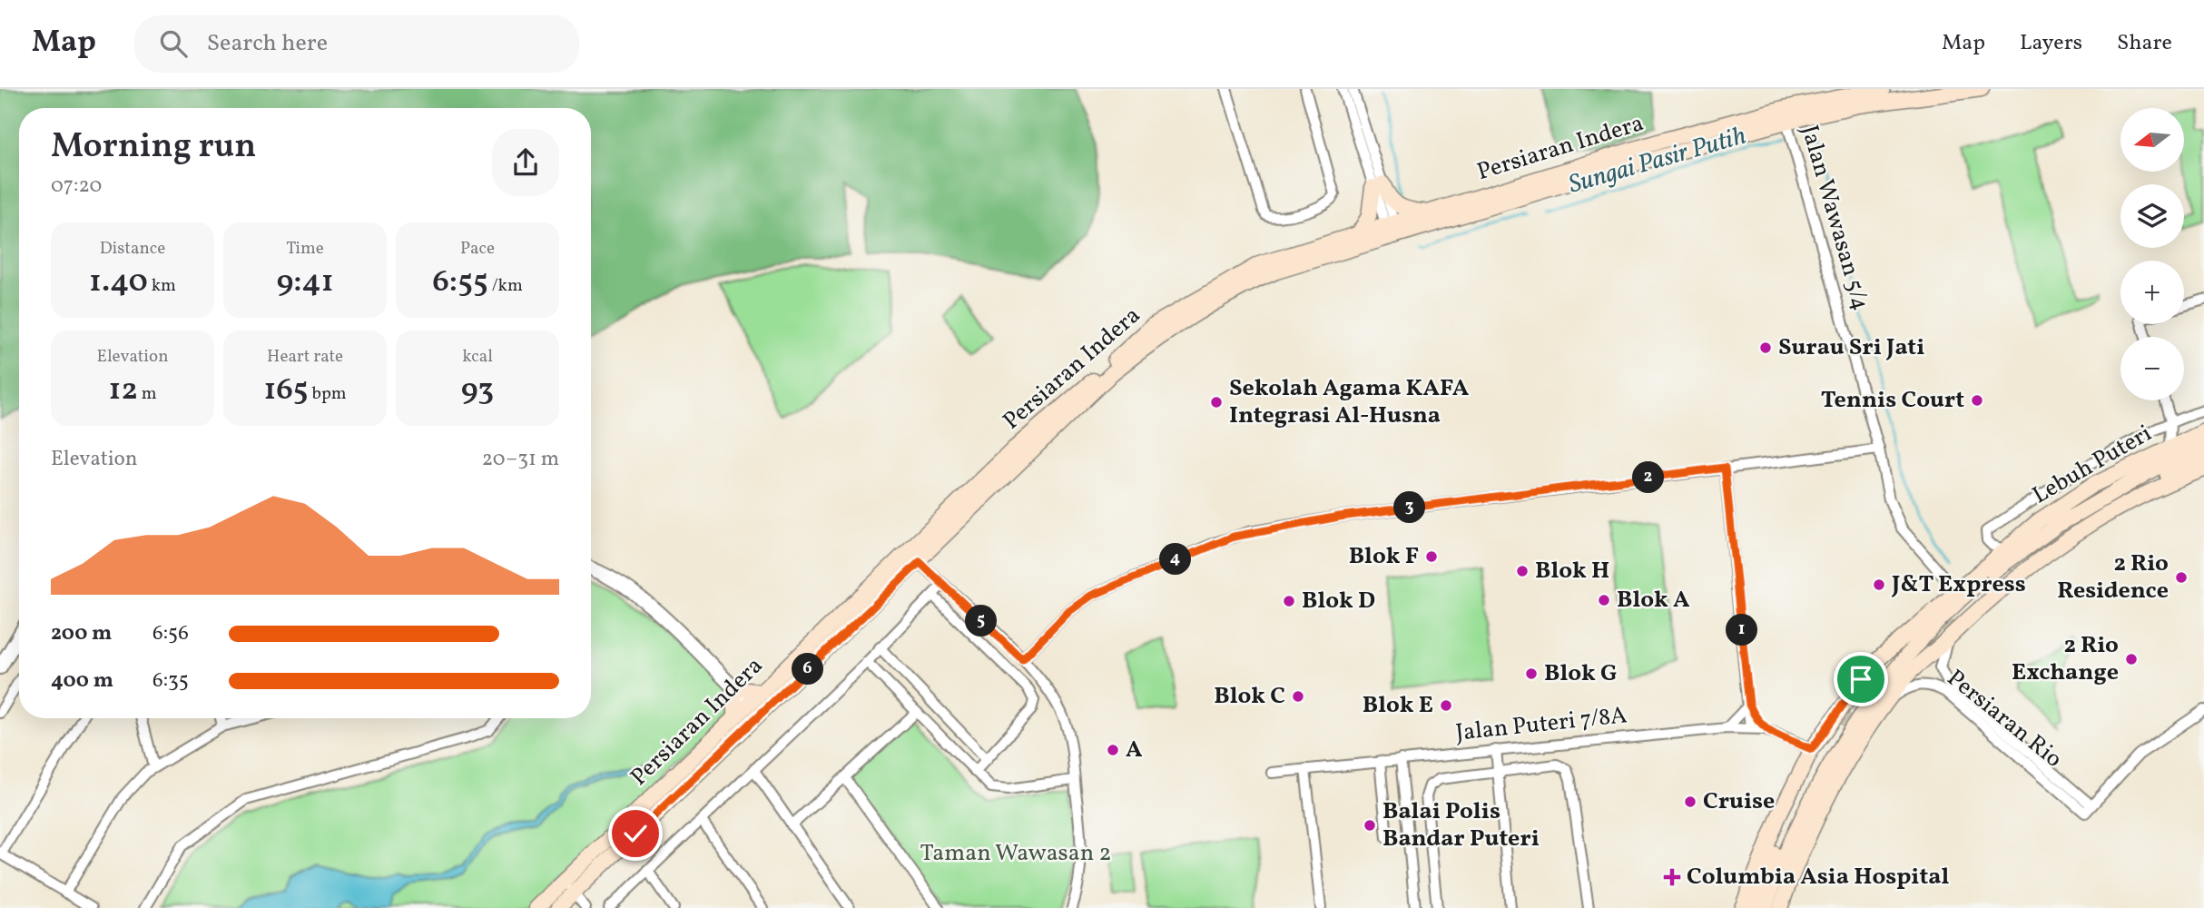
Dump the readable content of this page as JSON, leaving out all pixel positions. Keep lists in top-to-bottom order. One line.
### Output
{"streets":{"main road":["Persiaran Indera","Lebuh Puteri"],"street":["Jalan Wawasan 5/4","Persiaran Rio","Jalan Puteri 7/8A"]},"crossings":[["Persiaran Indera","Jalan Wawasan 5/4"],["Jalan Wawasan 5/4","Lebuh Puteri"],["Lebuh Puteri","Persiaran Rio"],["Lebuh Puteri","Jalan Puteri 7/8A"]],"water":["Sungai Pasir Putih"],"parks":["Taman Wawasan 2"],"places":{"other":["Surau Sri Jati","Tennis Court","Sekolah Agama KAFA Integrasi Al-Husna","Blok F","Blok H","2 Rio Residence","J&T Express","Blok A","Blok D","2 Rio Exchange","Blok G","Blok C","Blok E","A","Cruise","Balai Polis Bandar Puteri"],"health":["Columbia Asia Hospital"]},"north":"left","page":{"header":"Map","search":"Search here","nav":["Map","Layers","Share"],"map_buttons":["+","−"],"heading":["Morning run","07:20"],"stats":[["Distance","1.40 km"],["Time","9:41"],["Pace","6:55 /km"],["Elevation","12 m"],["Heart rate","165 bpm"],["kcal","93"]],"chart":["Elevation","20–31 m"],"pins":["2","3","4","5","1","6"],"list":[{"name":"200 m","note":"6:56"},{"name":"400 m","note":"6:35"}]}}
